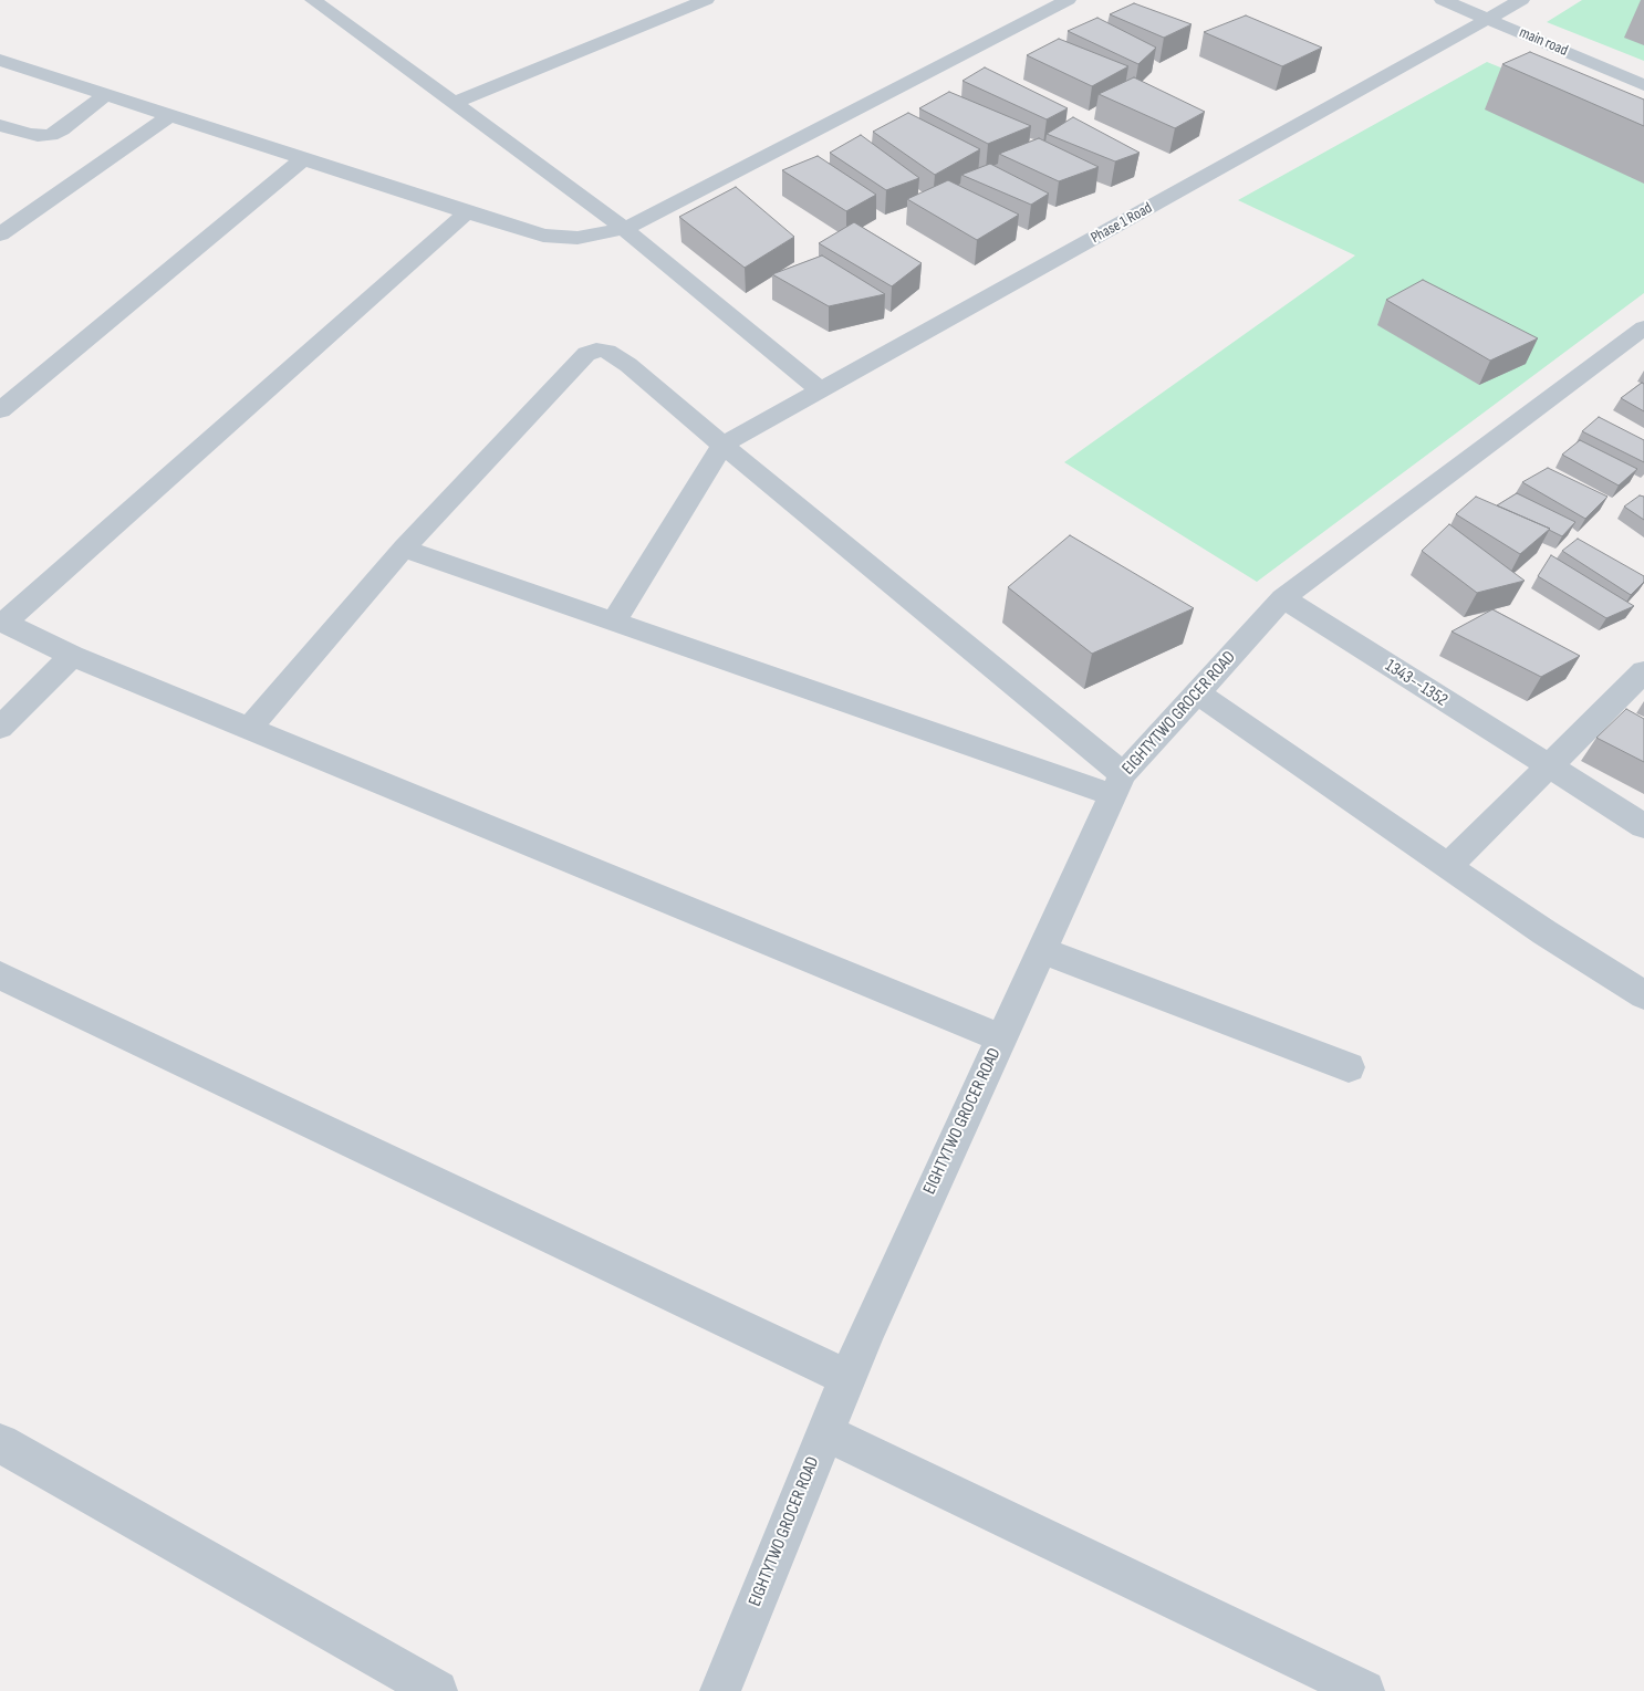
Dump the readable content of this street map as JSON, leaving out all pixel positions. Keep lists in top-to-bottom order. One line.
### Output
{"streets":{"street":["main road","Phase 1 Road","1343--1352","EIGHTYTWO GROCER ROAD"]},"crossings":[["main road","Phase 1 Road"],["1343--1352","EIGHTYTWO GROCER ROAD"]]}
